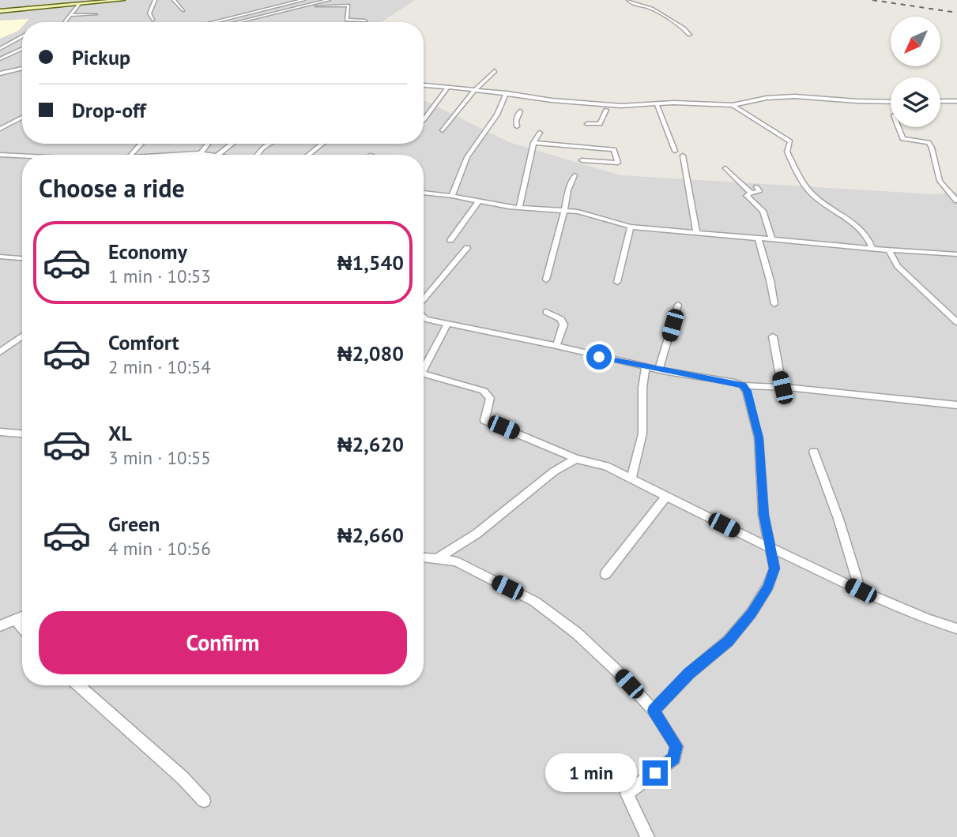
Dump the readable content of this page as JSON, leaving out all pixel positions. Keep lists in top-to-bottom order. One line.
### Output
{"north":"bottom left","page":{"banner":["Pickup","Drop-off"],"heading":"Choose a ride","list":[{"name":"Economy","note":"1 min · 10:53","value":"₦1,540"},{"name":"Comfort","note":"2 min · 10:54","value":"₦2,080"},{"name":"XL","note":"3 min · 10:55","value":"₦2,620"},{"name":"Green","note":"4 min · 10:56","value":"₦2,660"}],"buttons":"Confirm","bubble":"1 min"}}
